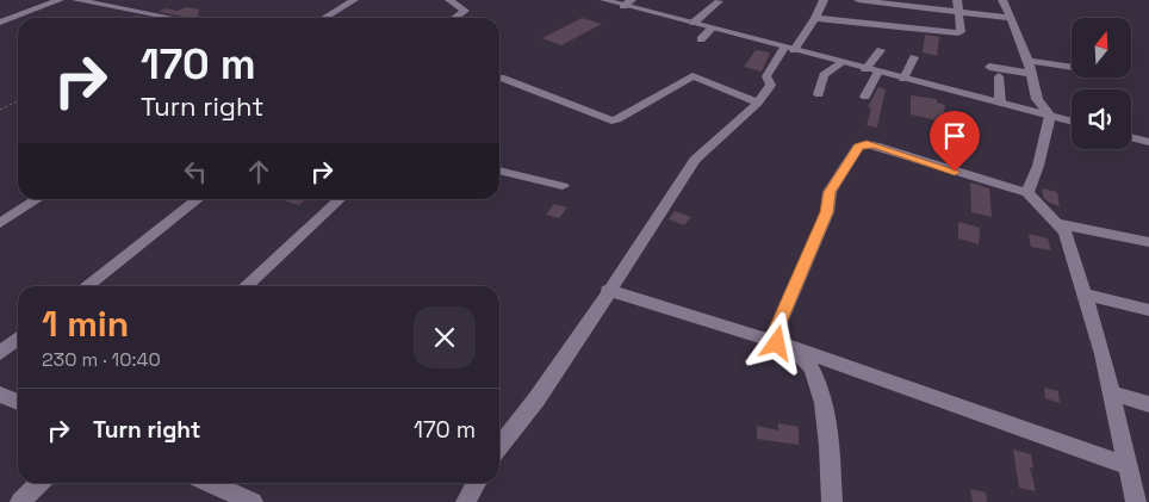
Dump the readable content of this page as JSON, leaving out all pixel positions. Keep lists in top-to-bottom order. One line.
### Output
{"north":"top","page":{"turn":["170 m","Turn right"],"heading":["1 min","230 m · 10:40"],"list":[{"name":"Turn right","value":"170 m"}]}}
